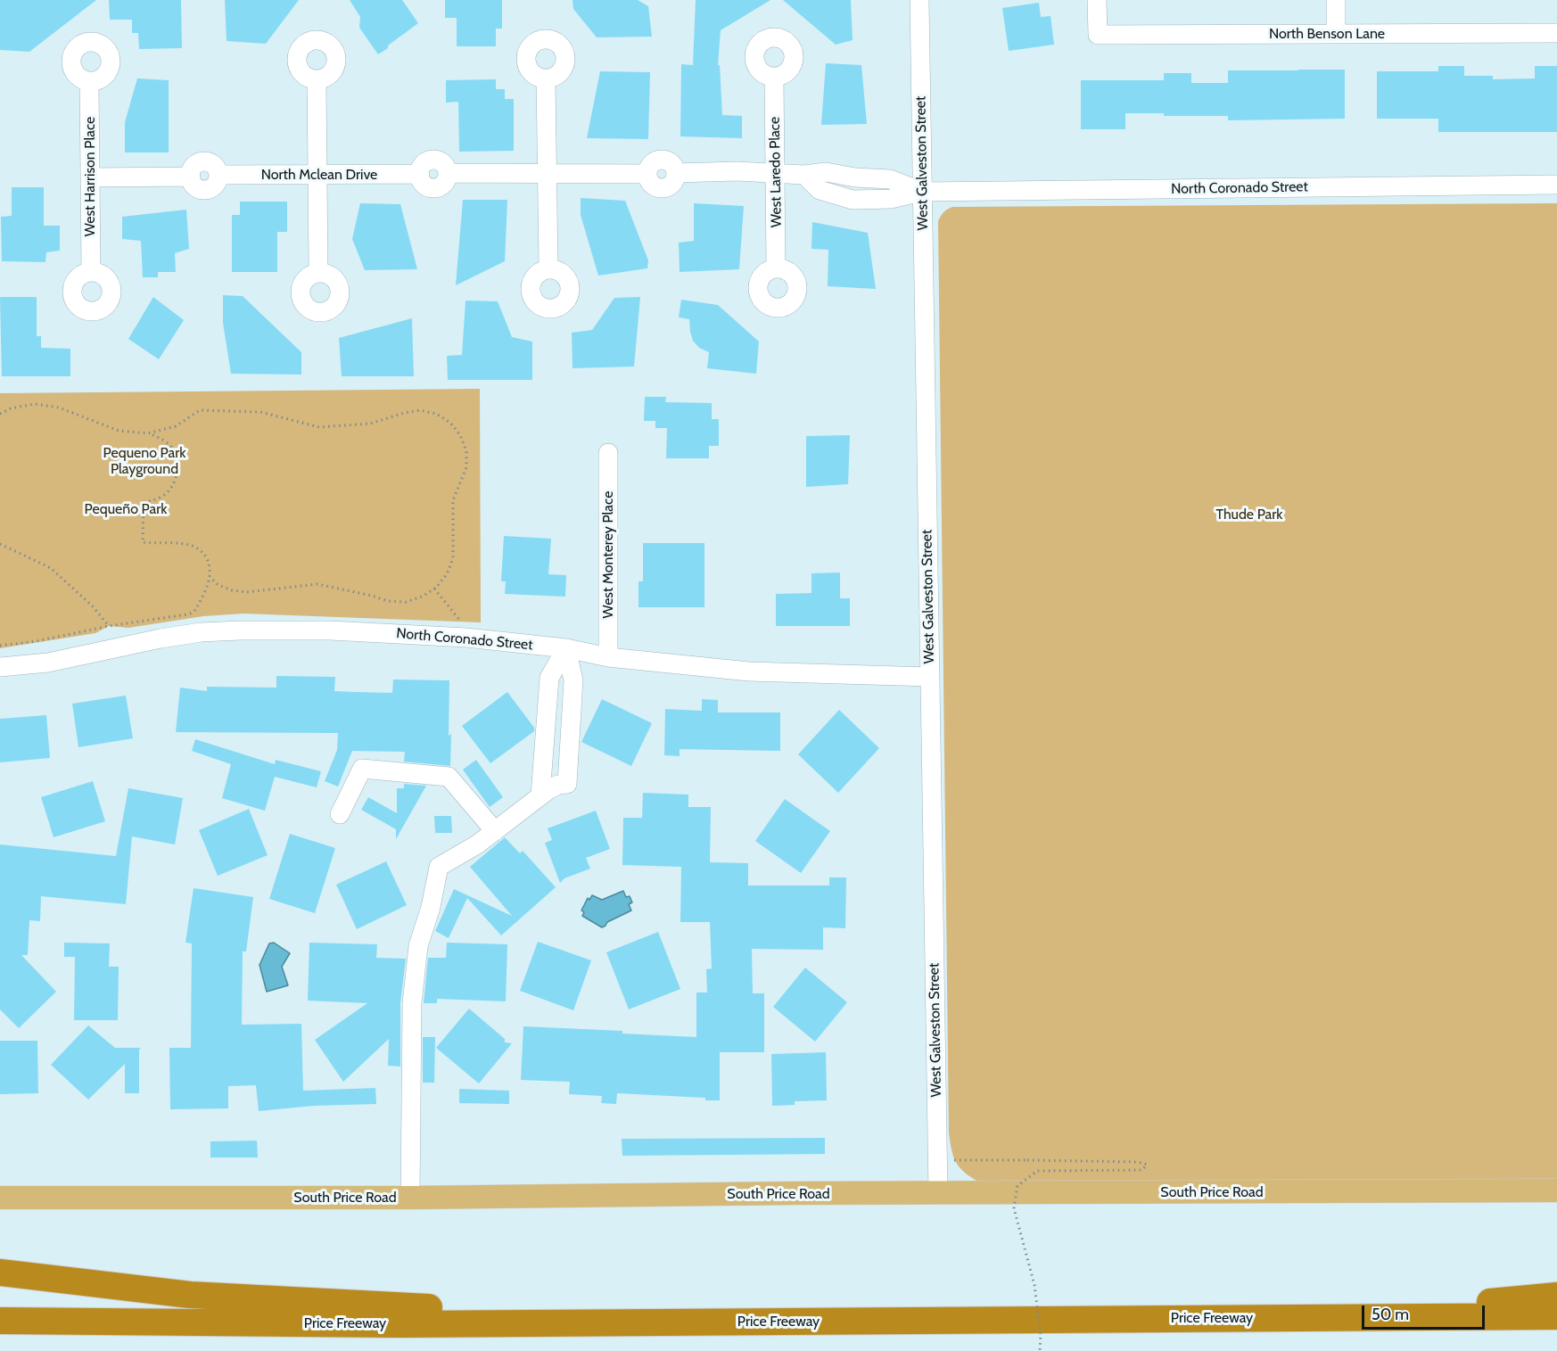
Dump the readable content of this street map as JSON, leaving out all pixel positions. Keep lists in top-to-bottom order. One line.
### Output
{"streets":{"highway":["Price Freeway"],"main road":["South Price Road"],"street":["North Benson Lane","West Galveston Street","West Laredo Place","North Mclean Drive","West Harrison Place","North Coronado Street","West Monterey Place"]},"crossings":[["West Galveston Street","North Mclean Drive"],["West Galveston Street","North Coronado Street"],["West Galveston Street","South Price Road"],["West Laredo Place","North Mclean Drive"],["North Mclean Drive","West Harrison Place"],["North Mclean Drive","North Coronado Street"],["North Coronado Street","West Monterey Place"]],"parks":["Pequeno Park Playground","Pequeño Park","Thude Park"],"scale_bar":"50 m"}
